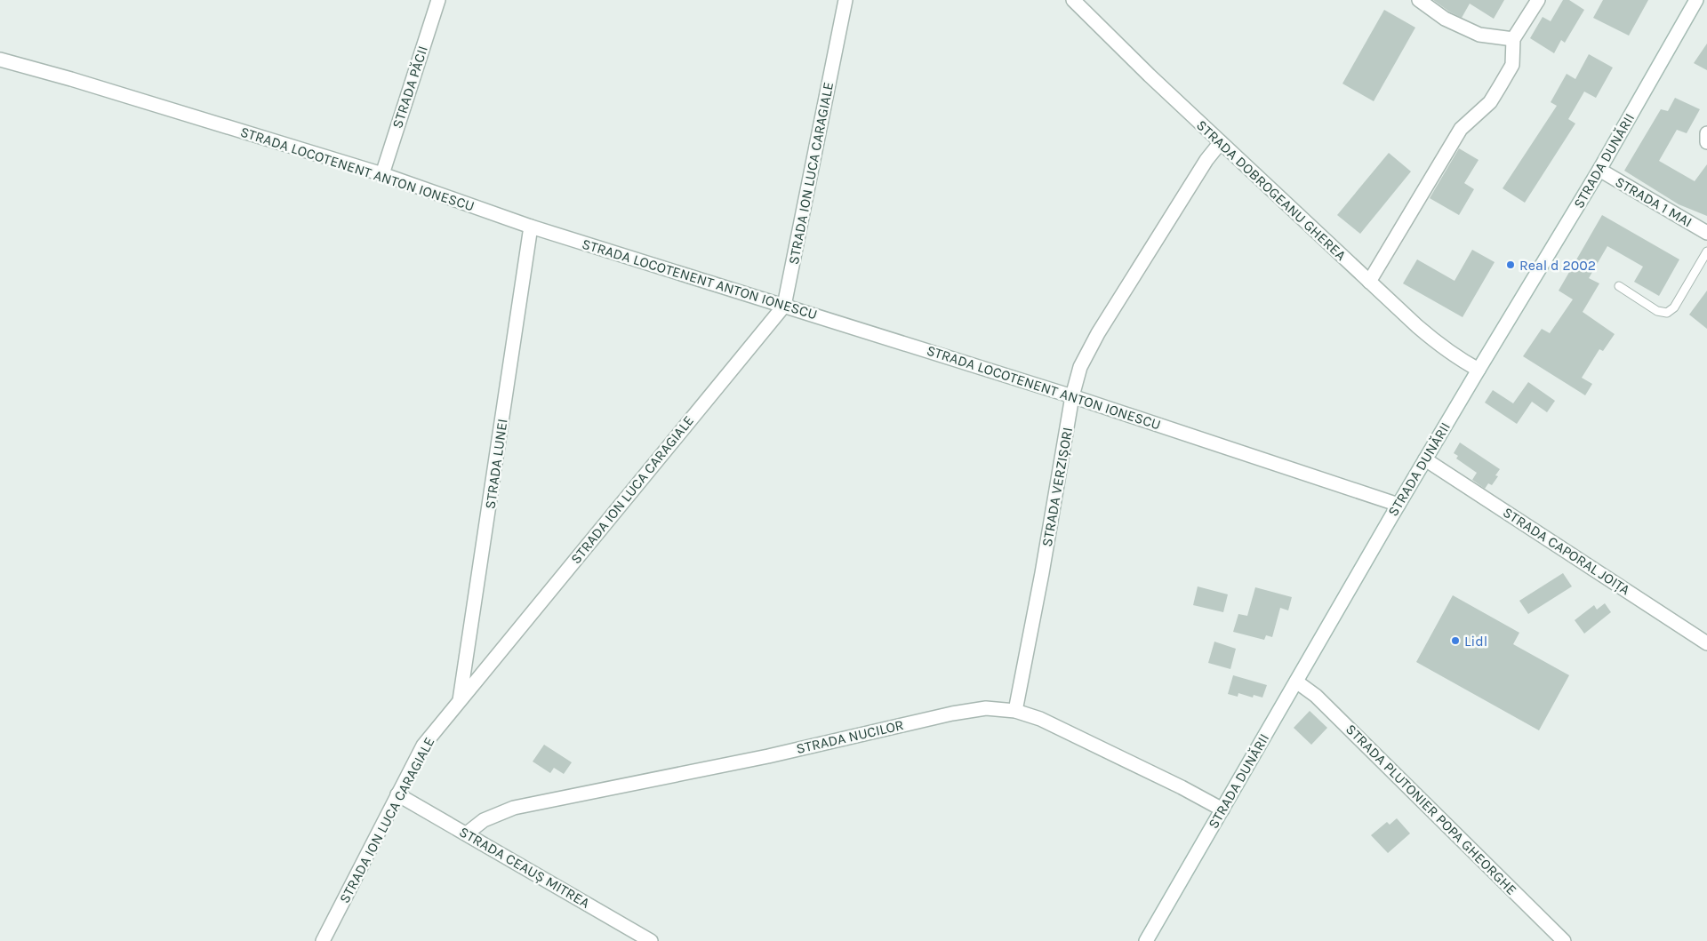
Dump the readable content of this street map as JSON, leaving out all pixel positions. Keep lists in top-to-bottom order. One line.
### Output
{"streets":{"street":["STRADA PĂCII","STRADA DUNĂRII","STRADA LOCOTENENT ANTON IONESCU","STRADA ION LUCA CARAGIALE","STRADA DOBROGEANU GHEREA","STRADA 1 MAI","STRADA LUNEI","STRADA VERZIȘORI","STRADA CAPORAL JOIȚA","STRADA NUCILOR","STRADA PLUTONIER POPA GHEORGHE","STRADA CEAUȘ MITREA"]},"crossings":[["STRADA PĂCII","STRADA LOCOTENENT ANTON IONESCU"],["STRADA DUNĂRII","STRADA LOCOTENENT ANTON IONESCU"],["STRADA DUNĂRII","STRADA DOBROGEANU GHEREA"],["STRADA DUNĂRII","STRADA 1 MAI"],["STRADA DUNĂRII","STRADA CAPORAL JOIȚA"],["STRADA DUNĂRII","STRADA NUCILOR"],["STRADA DUNĂRII","STRADA PLUTONIER POPA GHEORGHE"],["STRADA LOCOTENENT ANTON IONESCU","STRADA ION LUCA CARAGIALE"],["STRADA LOCOTENENT ANTON IONESCU","STRADA LUNEI"],["STRADA LOCOTENENT ANTON IONESCU","STRADA VERZIȘORI"],["STRADA ION LUCA CARAGIALE","STRADA LUNEI"],["STRADA ION LUCA CARAGIALE","STRADA CEAUȘ MITREA"],["STRADA DOBROGEANU GHEREA","STRADA VERZIȘORI"],["STRADA VERZIȘORI","STRADA NUCILOR"],["STRADA NUCILOR","STRADA CEAUȘ MITREA"]],"places":["Real d 2002","Lidl"]}
